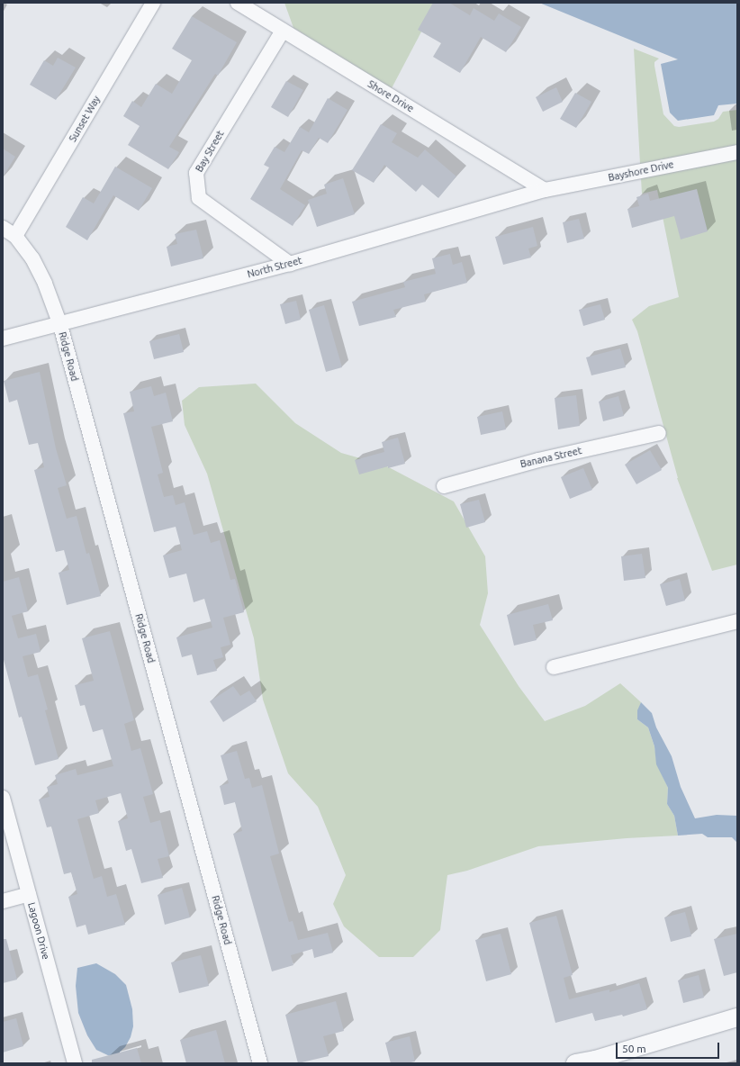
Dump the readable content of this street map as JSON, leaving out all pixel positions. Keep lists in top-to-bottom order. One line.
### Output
{"streets":{"street":["Shore Drive","Sunset Way","Bay Street","Bayshore Drive","North Street","Ridge Road","Banana Street","Lagoon Drive"]},"crossings":[["Shore Drive","Bay Street"],["Shore Drive","Bayshore Drive"],["Shore Drive","North Street"],["Sunset Way","Ridge Road"],["Bay Street","North Street"],["Bayshore Drive","North Street"],["North Street","Ridge Road"]],"scale_bar":"50 m"}
